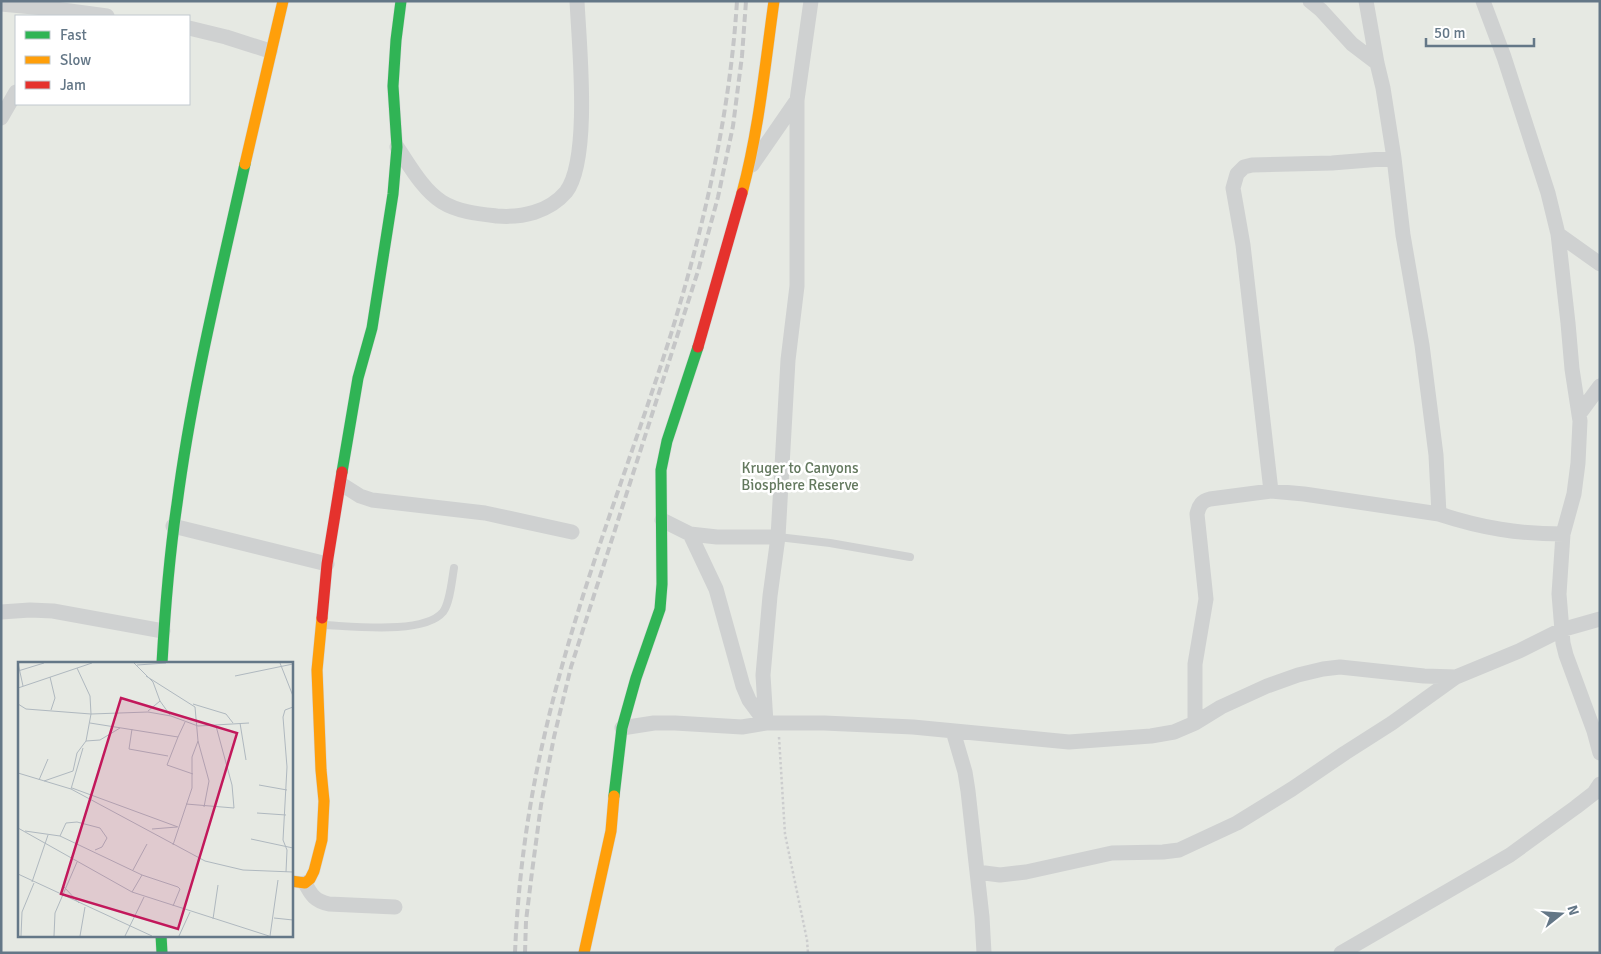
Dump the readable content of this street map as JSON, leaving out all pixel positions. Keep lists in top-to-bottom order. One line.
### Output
{"parks":["Kruger to Canyons Biosphere Reserve"],"legend":["Fast","Slow","Jam"],"scale_bar":"50 m","north":"right"}
